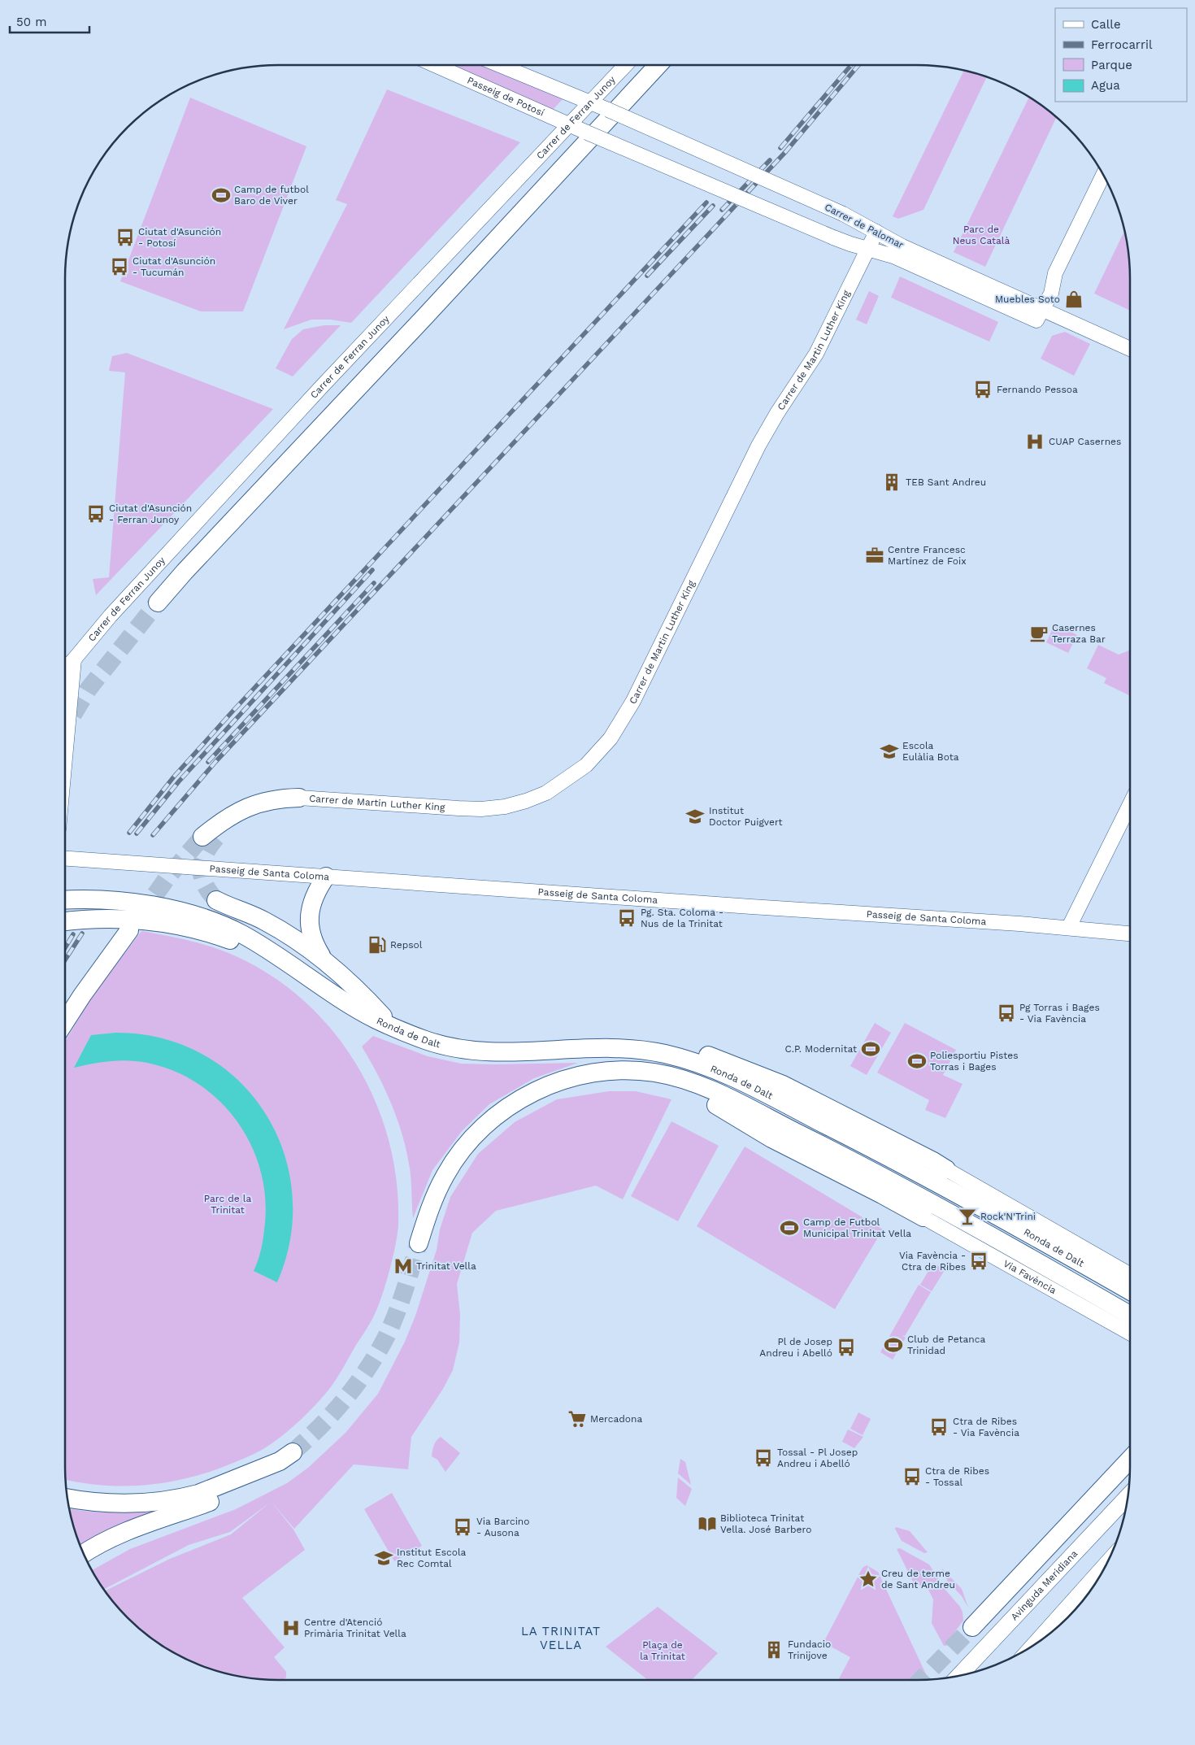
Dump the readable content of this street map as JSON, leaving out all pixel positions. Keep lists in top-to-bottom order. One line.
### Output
{"streets":{"highway":["Ronda de Dalt"],"main road":["Avinguda Meridiana"],"street":["Passeig de Potosí","Carrer de Ferran Junoy","Carrer de Palomar","Carrer de Martin Luther King","Passeig de Santa Coloma","Via Favència"]},"crossings":[["Passeig de Potosí","Carrer de Ferran Junoy"],["Passeig de Potosí","Carrer de Palomar"],["Carrer de Ferran Junoy","Carrer de Palomar"],["Carrer de Palomar","Carrer de Martin Luther King"]],"districts":["LA TRINITAT VELLA"],"parks":["Parc de Neus Català","Parc de la Trinitat","Plaça de la Trinitat"],"places":{"sports":["Camp de futbol Baro de Viver","C.P. Modernitat","Poliesportiu Pistes Torras i Bages","Camp de Futbol Municipal Trinitat Vella","Club de Petanca Trinidad"],"bus stop":["Ciutat d'Asunción - Potosí","Ciutat d'Asunción - Tucumán","Fernando Pessoa","Ciutat d'Asunción - Ferran Junoy","Pg. Sta. Coloma - Nus de la Trinitat","Pg Torras i Bages - Via Favència","Via Favència - Ctra de Ribes","Pl de Josep Andreu i Abelló","Ctra de Ribes - Via Favència","Tossal - Pl Josep Andreu i Abelló","Ctra de Ribes - Tossal","Via Barcino - Ausona"],"shop":["Muebles Soto"],"hospital":["CUAP Casernes","Centre d'Atenció Primària Trinitat Vella"],"building":["TEB Sant Andreu","Fundacio Trinijove"],"office":["Centre Francesc Martínez de Foix"],"cafe":["Casernes Terraza Bar"],"school or university":["Escola Eulàlia Bota","Institut Doctor Puigvert","Institut Escola Rec Comtal"],"fuel station":["Repsol"],"bar":["Rock'N'Trini"],"metro station":["Trinitat Vella"],"supermarket":["Mercadona"],"library":["Biblioteca Trinitat Vella. José Barbero"],"place":["Creu de terme de Sant Andreu"]},"legend":["Calle","Ferrocarril","Parque","Agua"],"scale_bar":"50 m"}
